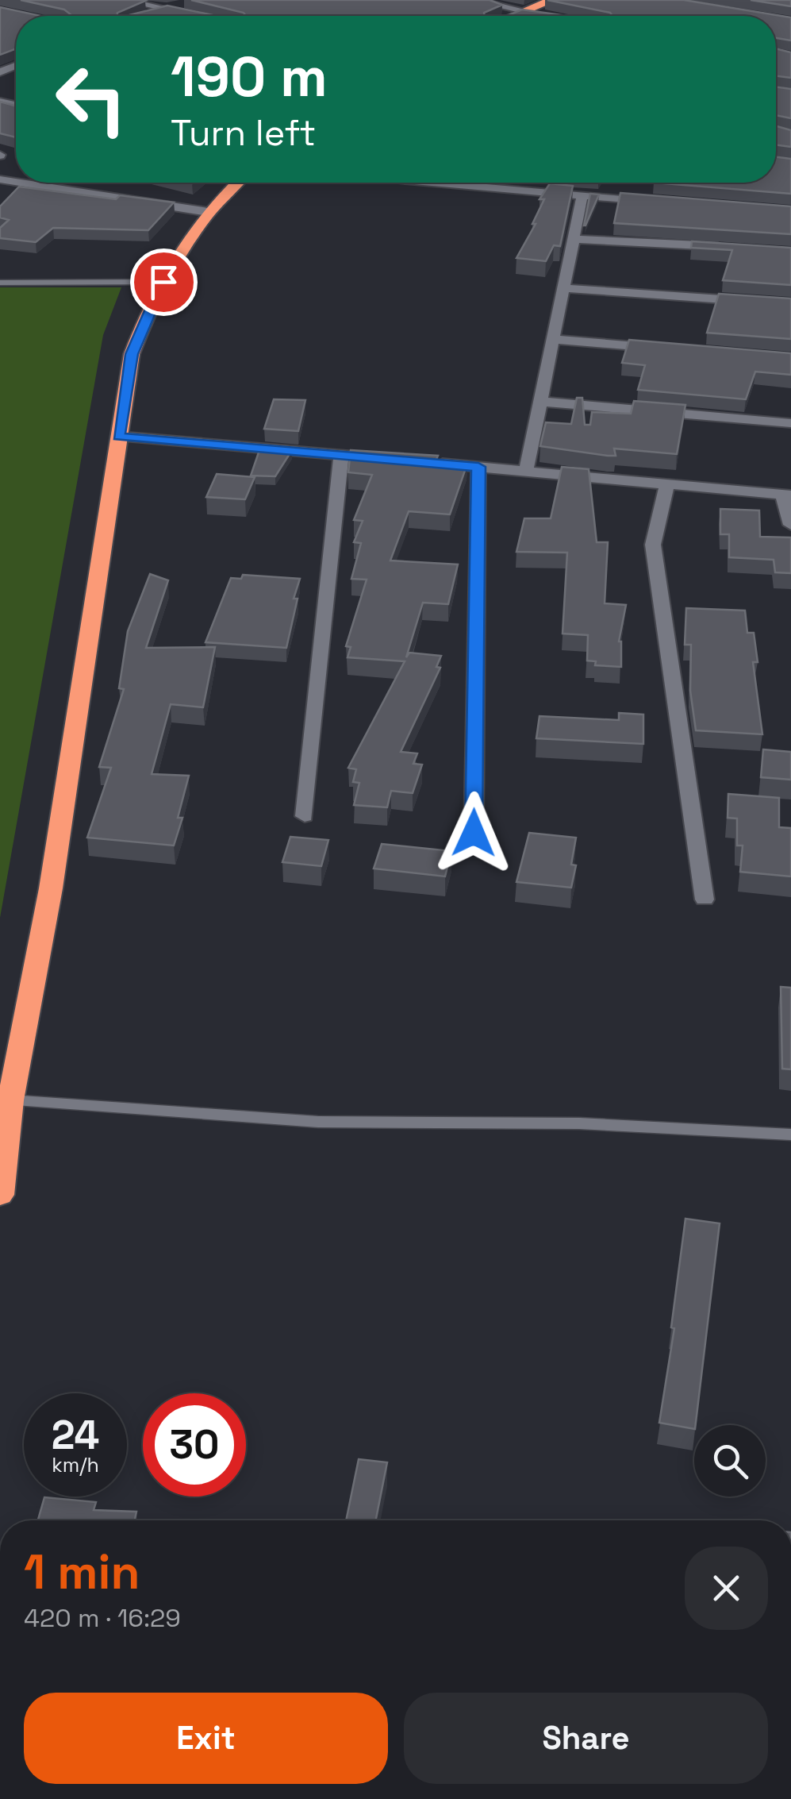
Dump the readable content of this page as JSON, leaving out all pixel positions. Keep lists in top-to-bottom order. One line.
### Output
{"page":{"turn":["190 m","Turn left"],"speed":"24 km/h","limit":"30","heading":["1 min","420 m · 16:29"],"buttons":["Exit","Share"]}}
